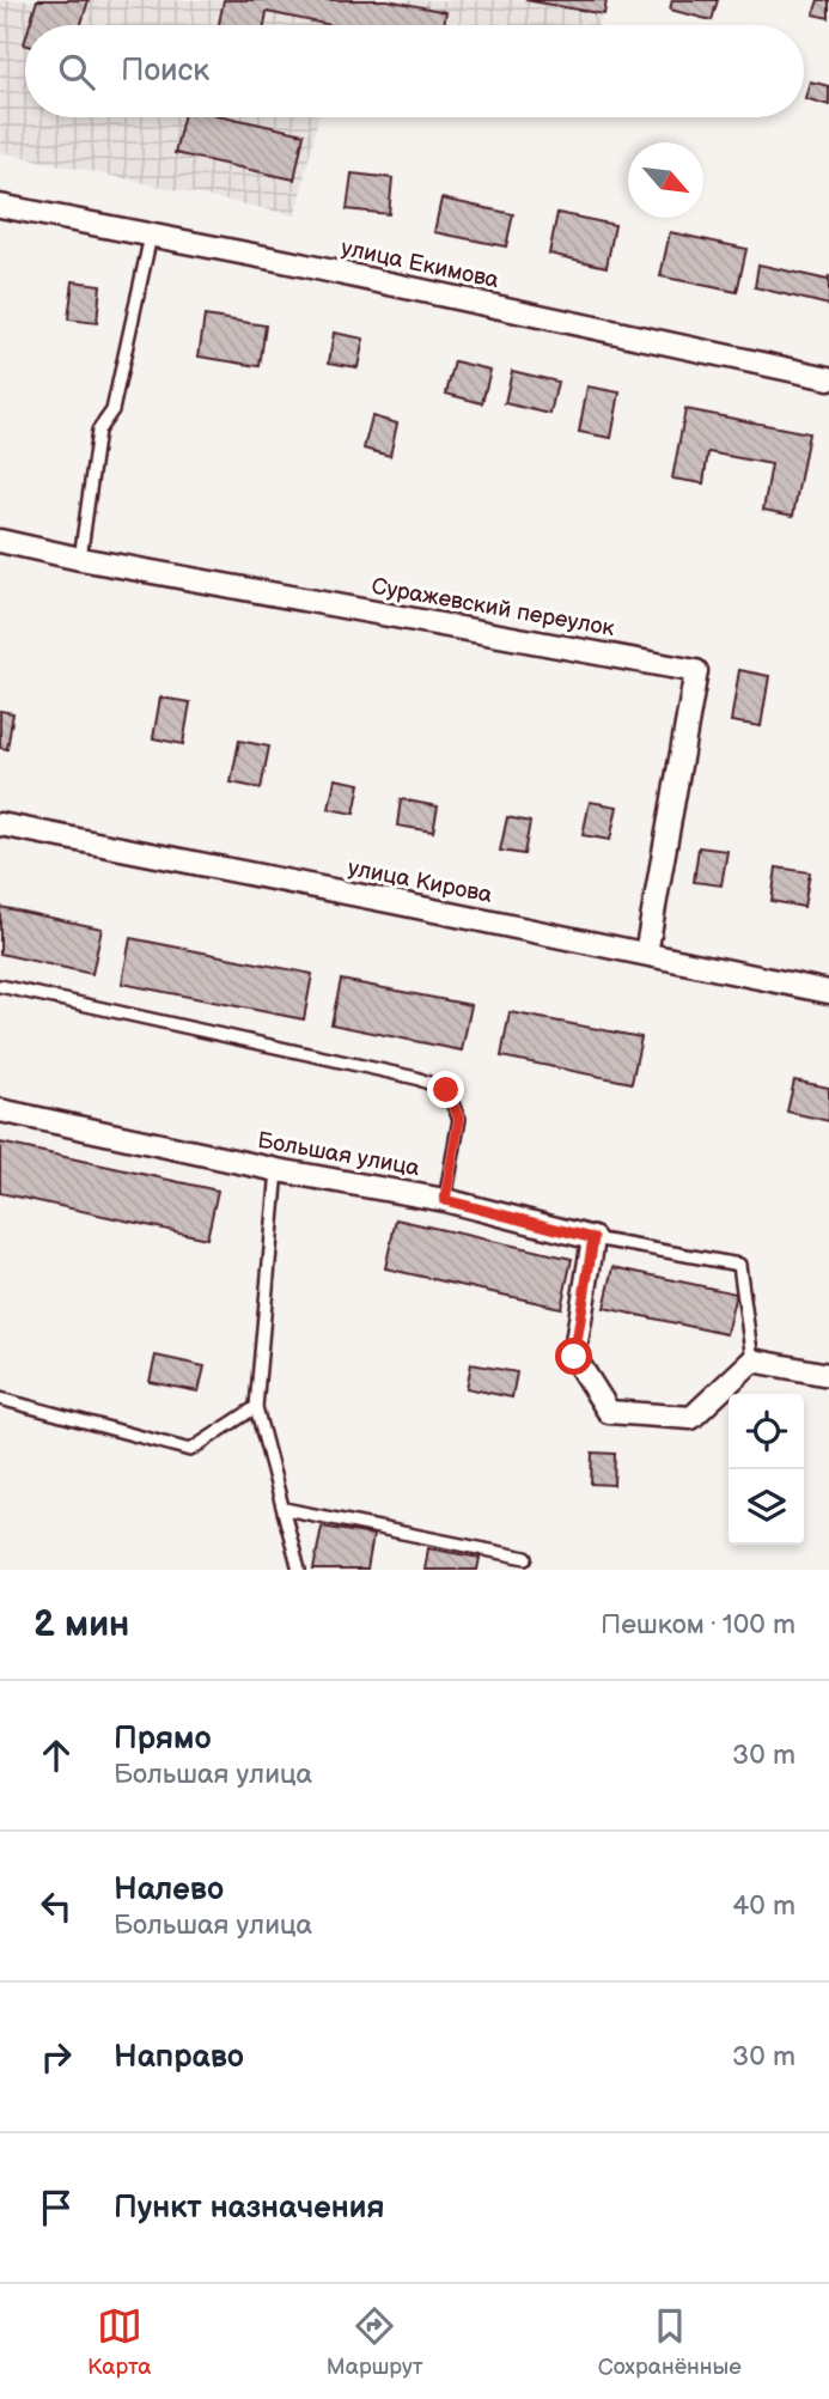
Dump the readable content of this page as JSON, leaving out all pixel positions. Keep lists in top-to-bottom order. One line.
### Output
{"streets":{"street":["улица Екимова","Суражевский переулок","улица Кирова","Большая улица"]},"crossings":[["Суражевский переулок","улица Кирова"]],"north":"bottom right","page":{"search":"Поиск","heading":["2 мин","Пешком · 100 m"],"list":[["Прямо","Большая улица","30 m"],["Налево","Большая улица","40 m"],["Направо","30 m"],"Пункт назначения"],"nav":["Карта","Маршрут","Сохранённые"]}}
